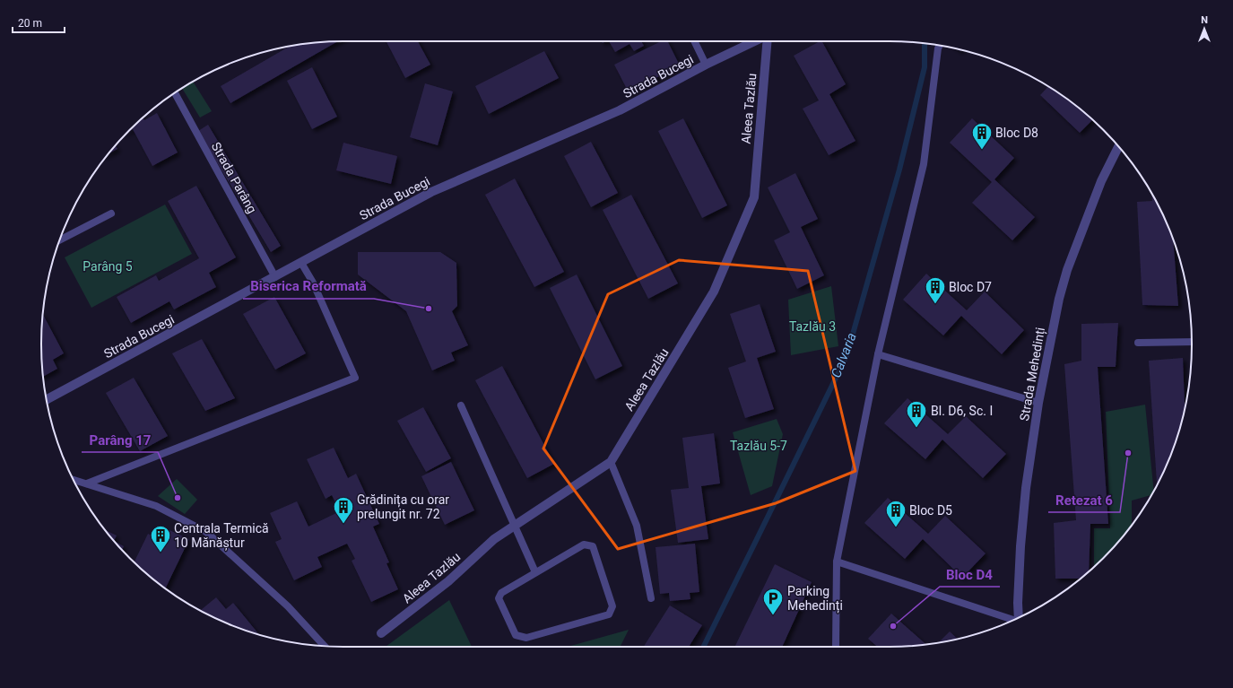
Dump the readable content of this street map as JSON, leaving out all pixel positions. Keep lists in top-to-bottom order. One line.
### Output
{"streets":{"street":["Strada Bucegi","Aleea Tazlău","Strada Mehedinți"],"lane":["Strada Parâng"]},"crossings":[["Strada Bucegi","Strada Parâng"]],"water":["Calvaria"],"parks":["Parâng 5","Tazlău 3","Tazlău 5-7"],"places":{"building":["Bloc D8","Bloc D7","Bl. D6, Sc. I","Grădinița cu orar prelungit nr. 72","Bloc D5","Centrala Termică 10 Mănăștur"],"other":["Biserica Reformată","Retezat 6","Parâng 17","Bloc D4"],"parking":["Parking Mehedinți"]},"scale_bar":"20 m","north":"top"}
